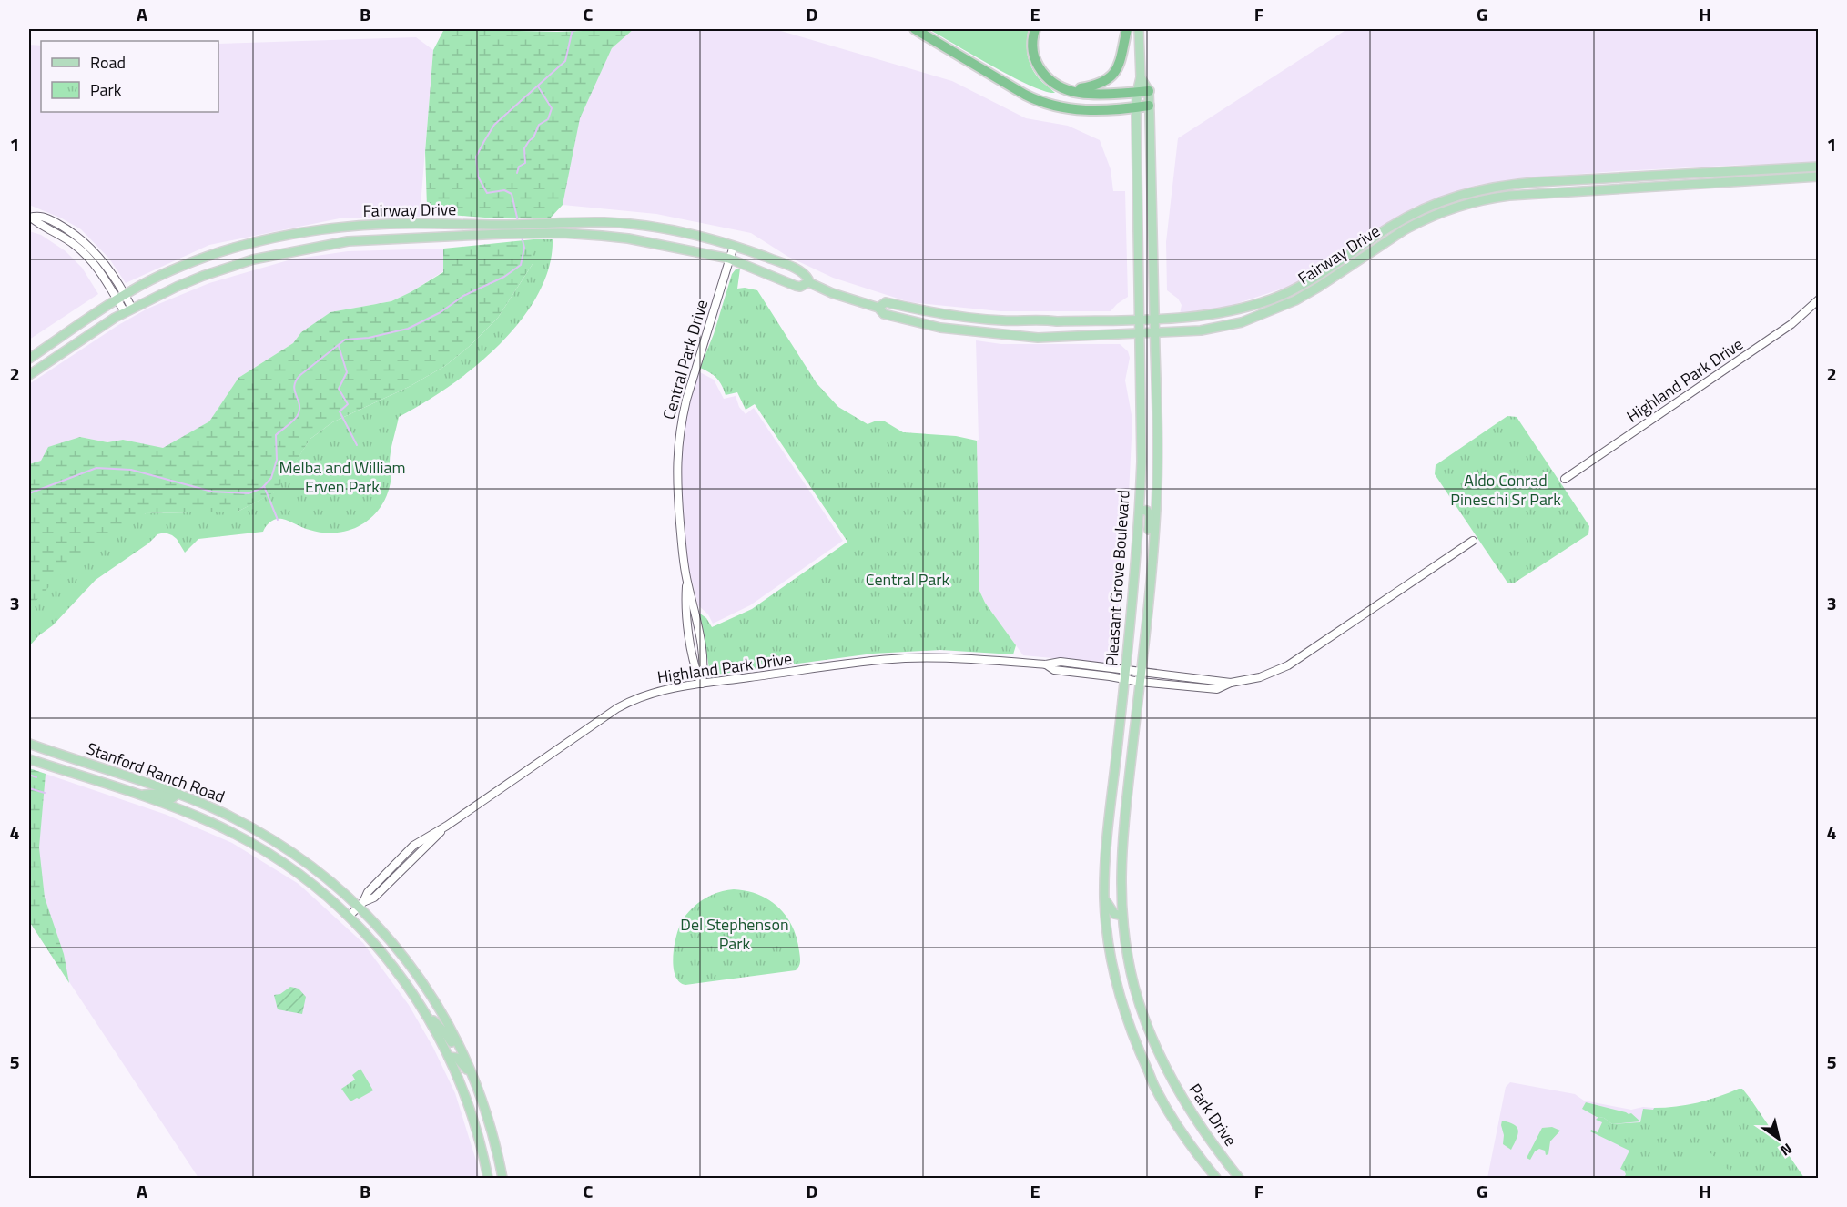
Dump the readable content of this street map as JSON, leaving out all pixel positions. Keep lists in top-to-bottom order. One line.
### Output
{"streets":{"main road":["Fairway Drive","Pleasant Grove Boulevard","Stanford Ranch Road","Park Drive"],"street":["Central Park Drive","Highland Park Drive"]},"crossings":[["Fairway Drive","Central Park Drive"],["Fairway Drive","Pleasant Grove Boulevard"],["Central Park Drive","Highland Park Drive"],["Highland Park Drive","Pleasant Grove Boulevard"],["Highland Park Drive","Stanford Ranch Road"],["Pleasant Grove Boulevard","Park Drive"]],"parks":["Melba and William Erven Park","Aldo Conrad Pineschi Sr Park","Central Park","Del Stephenson Park"],"legend":["Road","Park"],"north":"bottom right","grid":{"columns":["A","B","C","D","E","F","G","H"],"rows":["1","2","3","4","5"]}}
